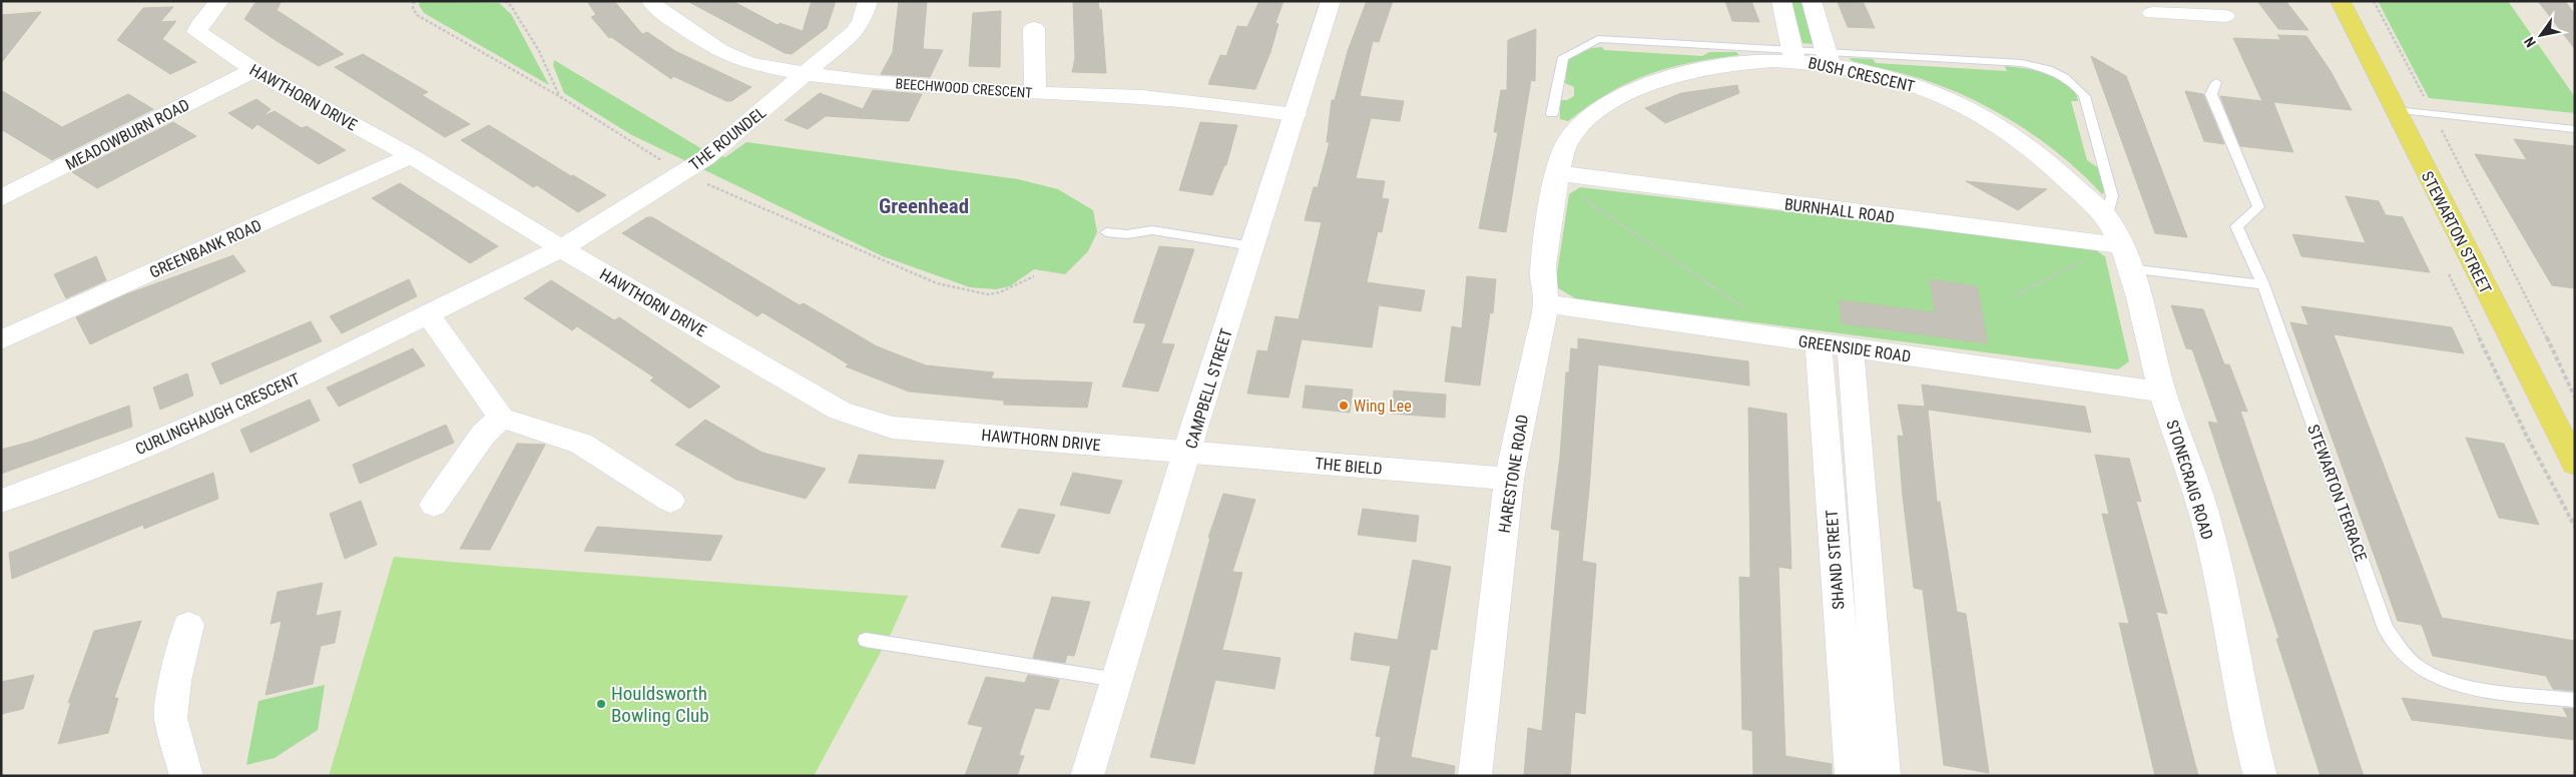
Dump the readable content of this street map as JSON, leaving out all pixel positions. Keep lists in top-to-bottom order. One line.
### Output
{"streets":{"main road":["STEWARTON STREET"],"street":["BUSH CRESCENT","BEECHWOOD CRESCENT","HAWTHORN DRIVE","MEADOWBURN ROAD","THE ROUNDEL","BURNHALL ROAD","GREENBANK ROAD","GREENSIDE ROAD","CAMPBELL STREET","CURLINGHAUGH CRESCENT","THE BIELD","HARESTONE ROAD","STONECRAIG ROAD","SHAND STREET"],"lane":["STEWARTON TERRACE"]},"crossings":[["BUSH CRESCENT","BURNHALL ROAD"],["BUSH CRESCENT","HARESTONE ROAD"],["BUSH CRESCENT","STONECRAIG ROAD"],["BEECHWOOD CRESCENT","THE ROUNDEL"],["BEECHWOOD CRESCENT","CAMPBELL STREET"],["HAWTHORN DRIVE","MEADOWBURN ROAD"],["HAWTHORN DRIVE","THE ROUNDEL"],["HAWTHORN DRIVE","GREENBANK ROAD"],["HAWTHORN DRIVE","CAMPBELL STREET"],["HAWTHORN DRIVE","CURLINGHAUGH CRESCENT"],["HAWTHORN DRIVE","THE BIELD"],["THE ROUNDEL","CURLINGHAUGH CRESCENT"],["BURNHALL ROAD","HARESTONE ROAD"],["BURNHALL ROAD","STONECRAIG ROAD"],["GREENSIDE ROAD","HARESTONE ROAD"],["GREENSIDE ROAD","STONECRAIG ROAD"],["GREENSIDE ROAD","SHAND STREET"],["CAMPBELL STREET","THE BIELD"],["THE BIELD","HARESTONE ROAD"]],"districts":["Greenhead"],"places":["Wing Lee","Houldsworth Bowling Club"],"north":"bottom left"}
